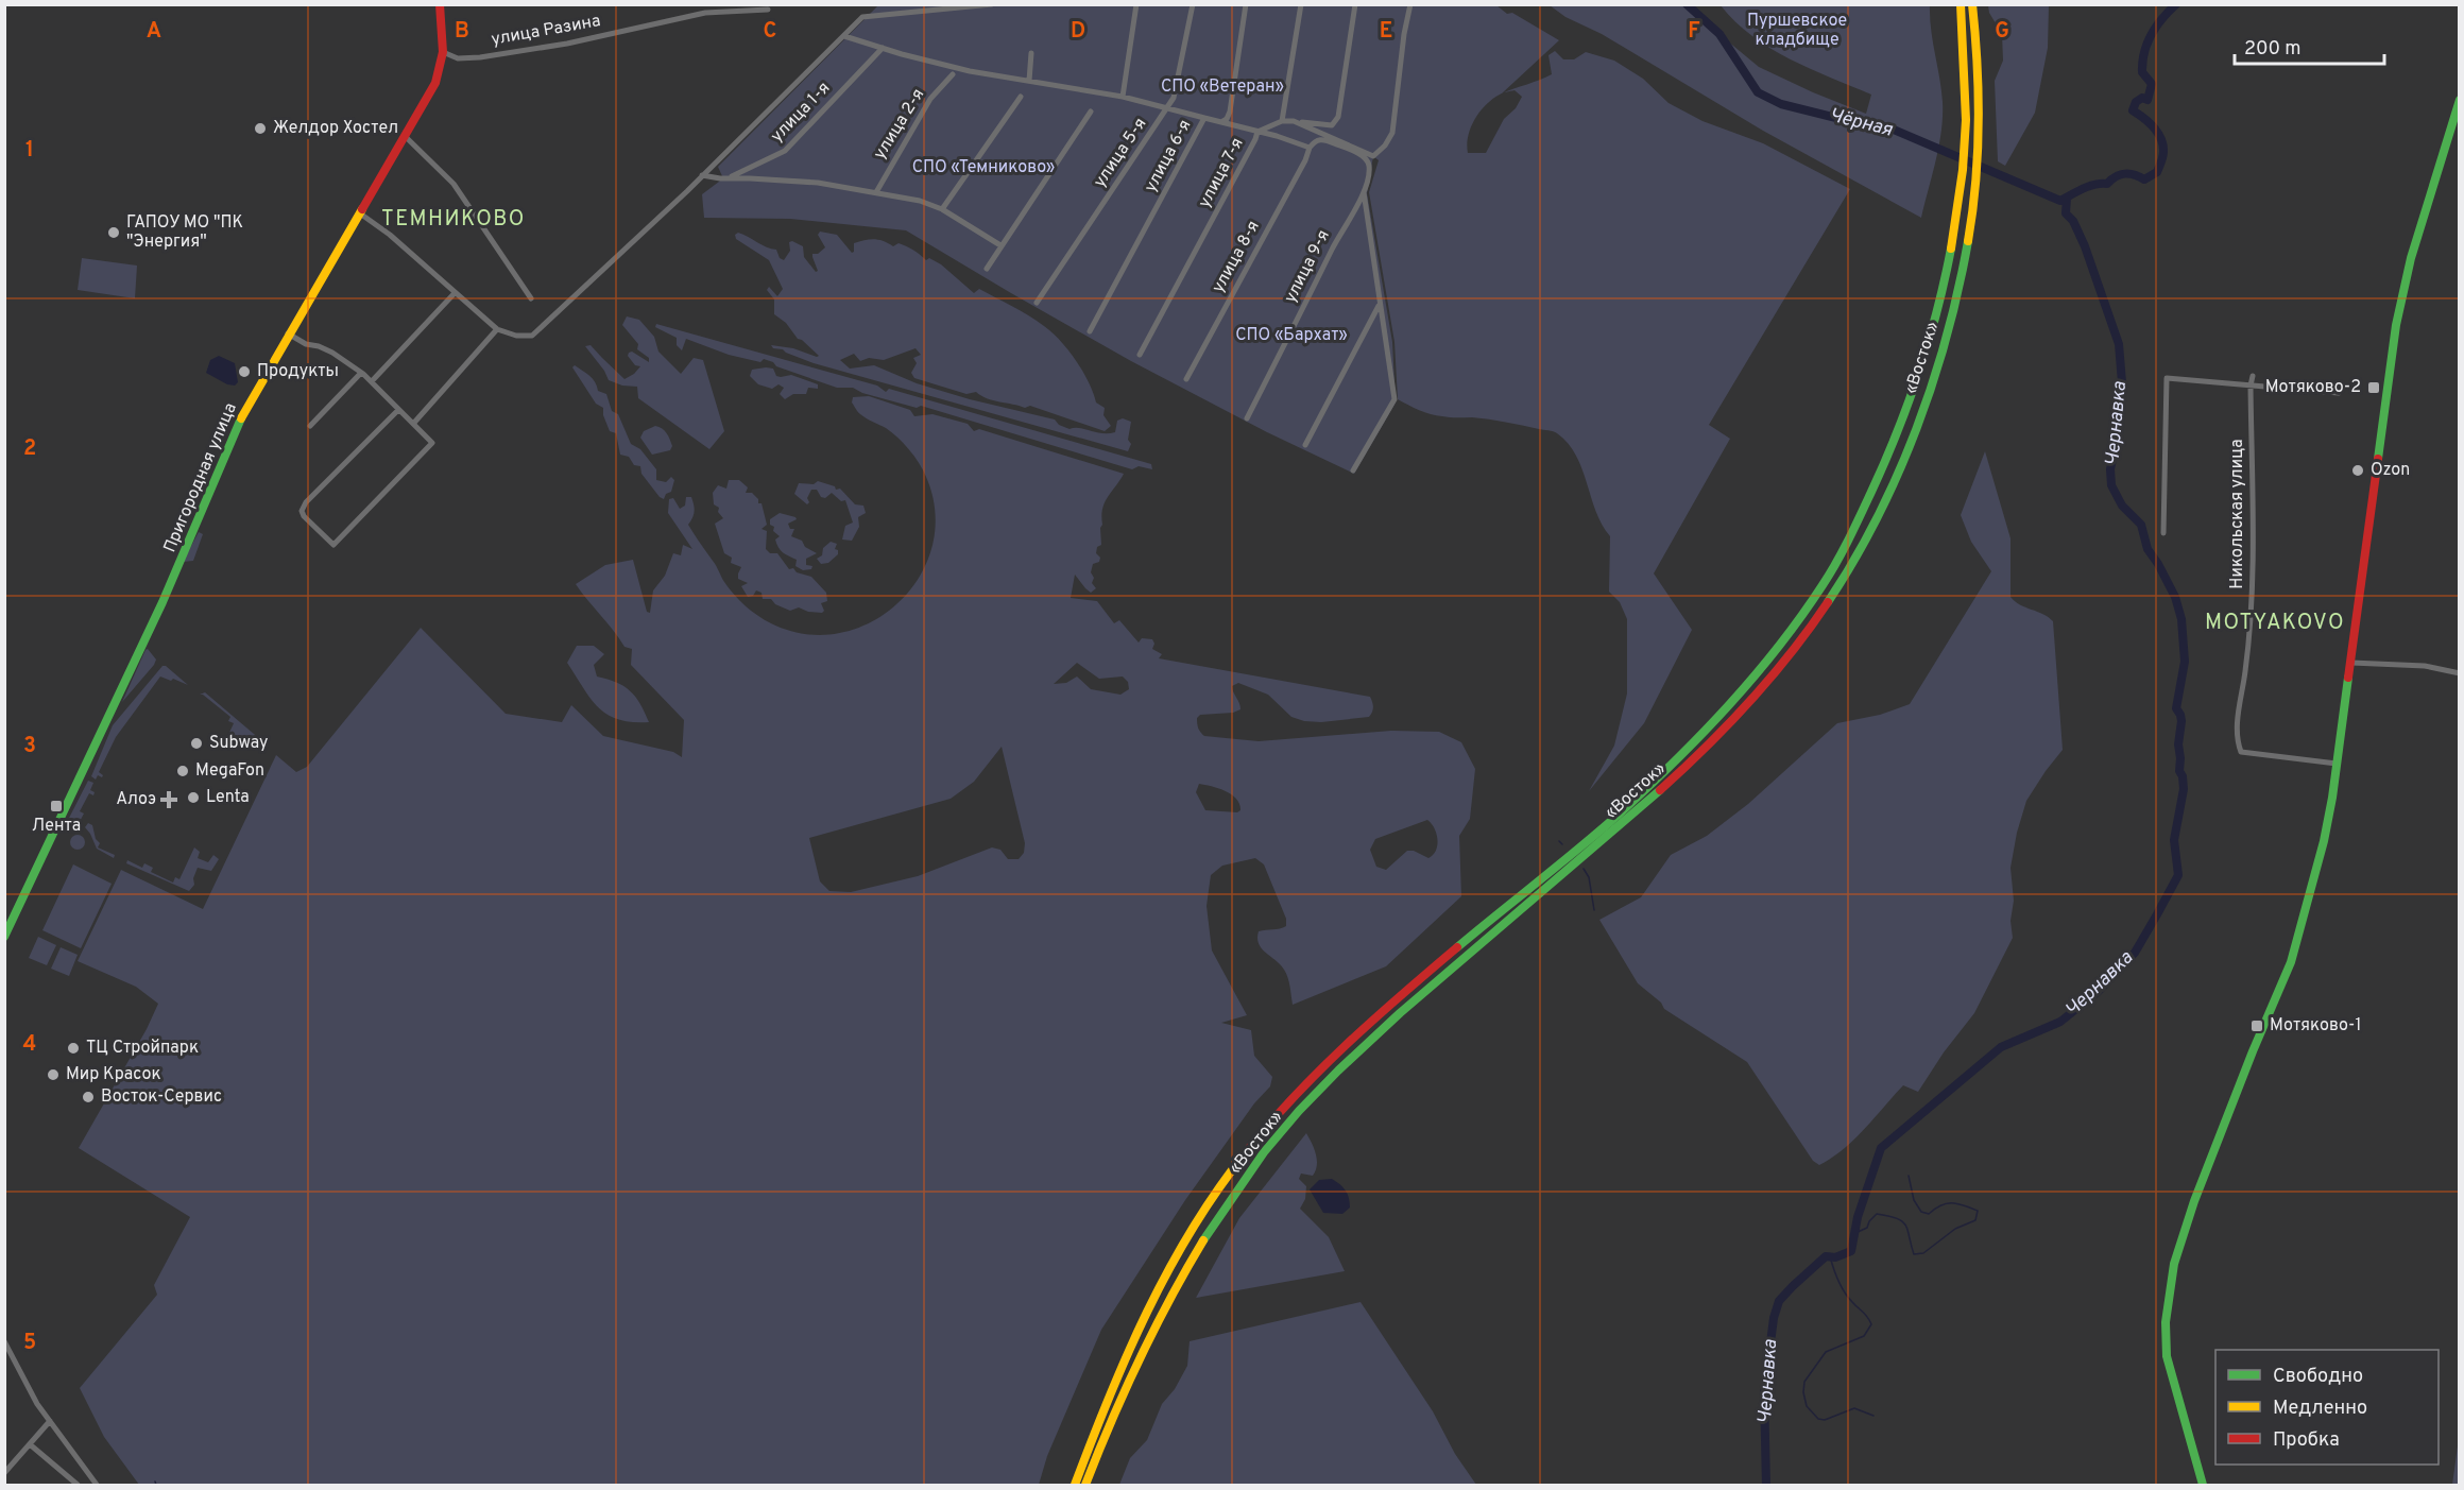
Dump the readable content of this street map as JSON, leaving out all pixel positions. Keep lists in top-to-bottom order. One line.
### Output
{"streets":{"main road":["«Восток»","Пригородная улица"],"street":["улица Разина","улица 1-я","улица 2-я","улица 5-я","улица 6-я","улица 7-я","улица 8-я","улица 9-я","Никольская улица"]},"crossings":[["улица Разина","Пригородная улица"],["улица 8-я","улица 9-я"]],"districts":["ТЕМНИКОВО","MOTYAKOVO"],"water":["Чёрная","Чернавка"],"parks":["Пуршевское кладбище","СПО «Ветеран»","СПО «Темниково»","СПО «Бархат»"],"places":{"other":["Желдор Хостел","ГАПОУ МО \"ПК \"Энергия\"","Продукты","Ozon","Subway","MegaFon","Lenta","ТЦ Стройпарк","Мир Красок","Восток-Сервис"],"transit":["Мотяково-2","Лента","Мотяково-1"],"health":["Алоэ"]},"legend":["Свободно","Медленно","Пробка"],"scale_bar":"200 m","grid":{"columns":["A","B","C","D","E","F","G"],"rows":["1","2","3","4","5"]}}
